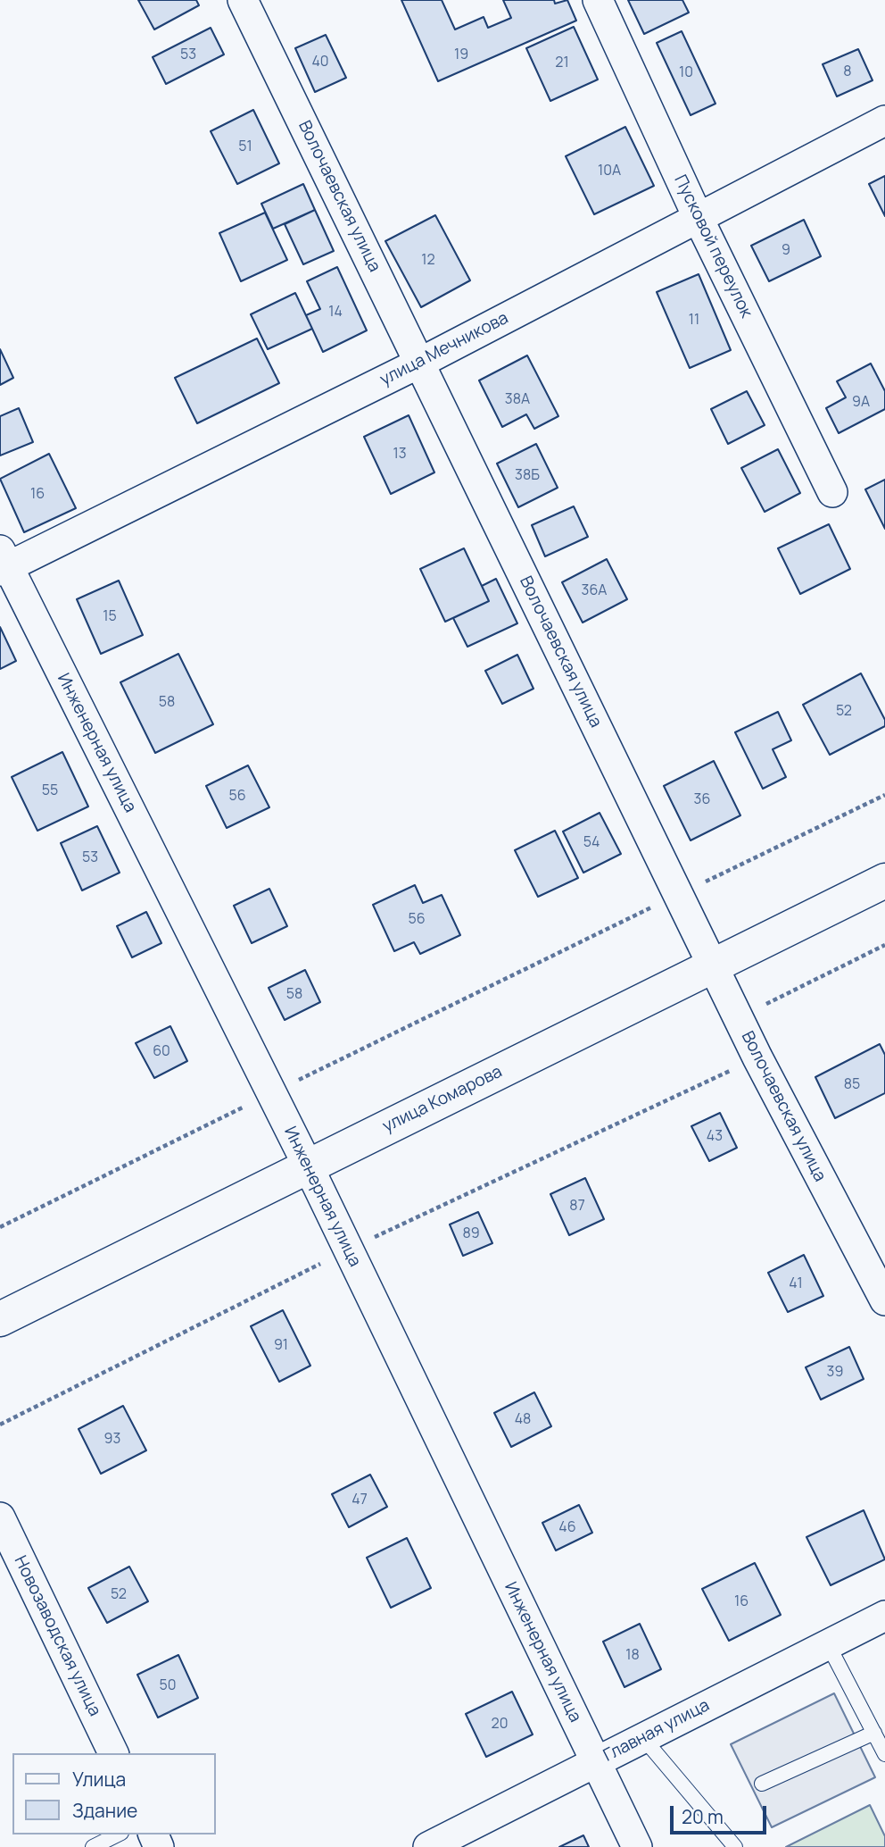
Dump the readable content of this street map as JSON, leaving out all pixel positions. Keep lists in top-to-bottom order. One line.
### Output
{"streets":{"main road":["улица Комарова"],"street":["Волочаевская улица","Пусковой переулок","улица Мечникова","Инженерная улица","Новозаводская улица","Главная улица"]},"crossings":[["Волочаевская улица","улица Мечникова"],["Волочаевская улица","улица Комарова"],["Пусковой переулок","улица Мечникова"],["улица Мечникова","Инженерная улица"],["Инженерная улица","улица Комарова"],["Инженерная улица","Главная улица"]],"house_numbers":["53","19","40","21","8","10","51","10А","9","12","14","11","38А","9А","13","38Б","16","36А","15","58","52","55","56","36","54","53","56","58","60","85","43","87","89","41","91","39","48","93","47","46","52","16","18","50","20"],"legend":["Улица","Здание"],"scale_bar":"20 m"}
